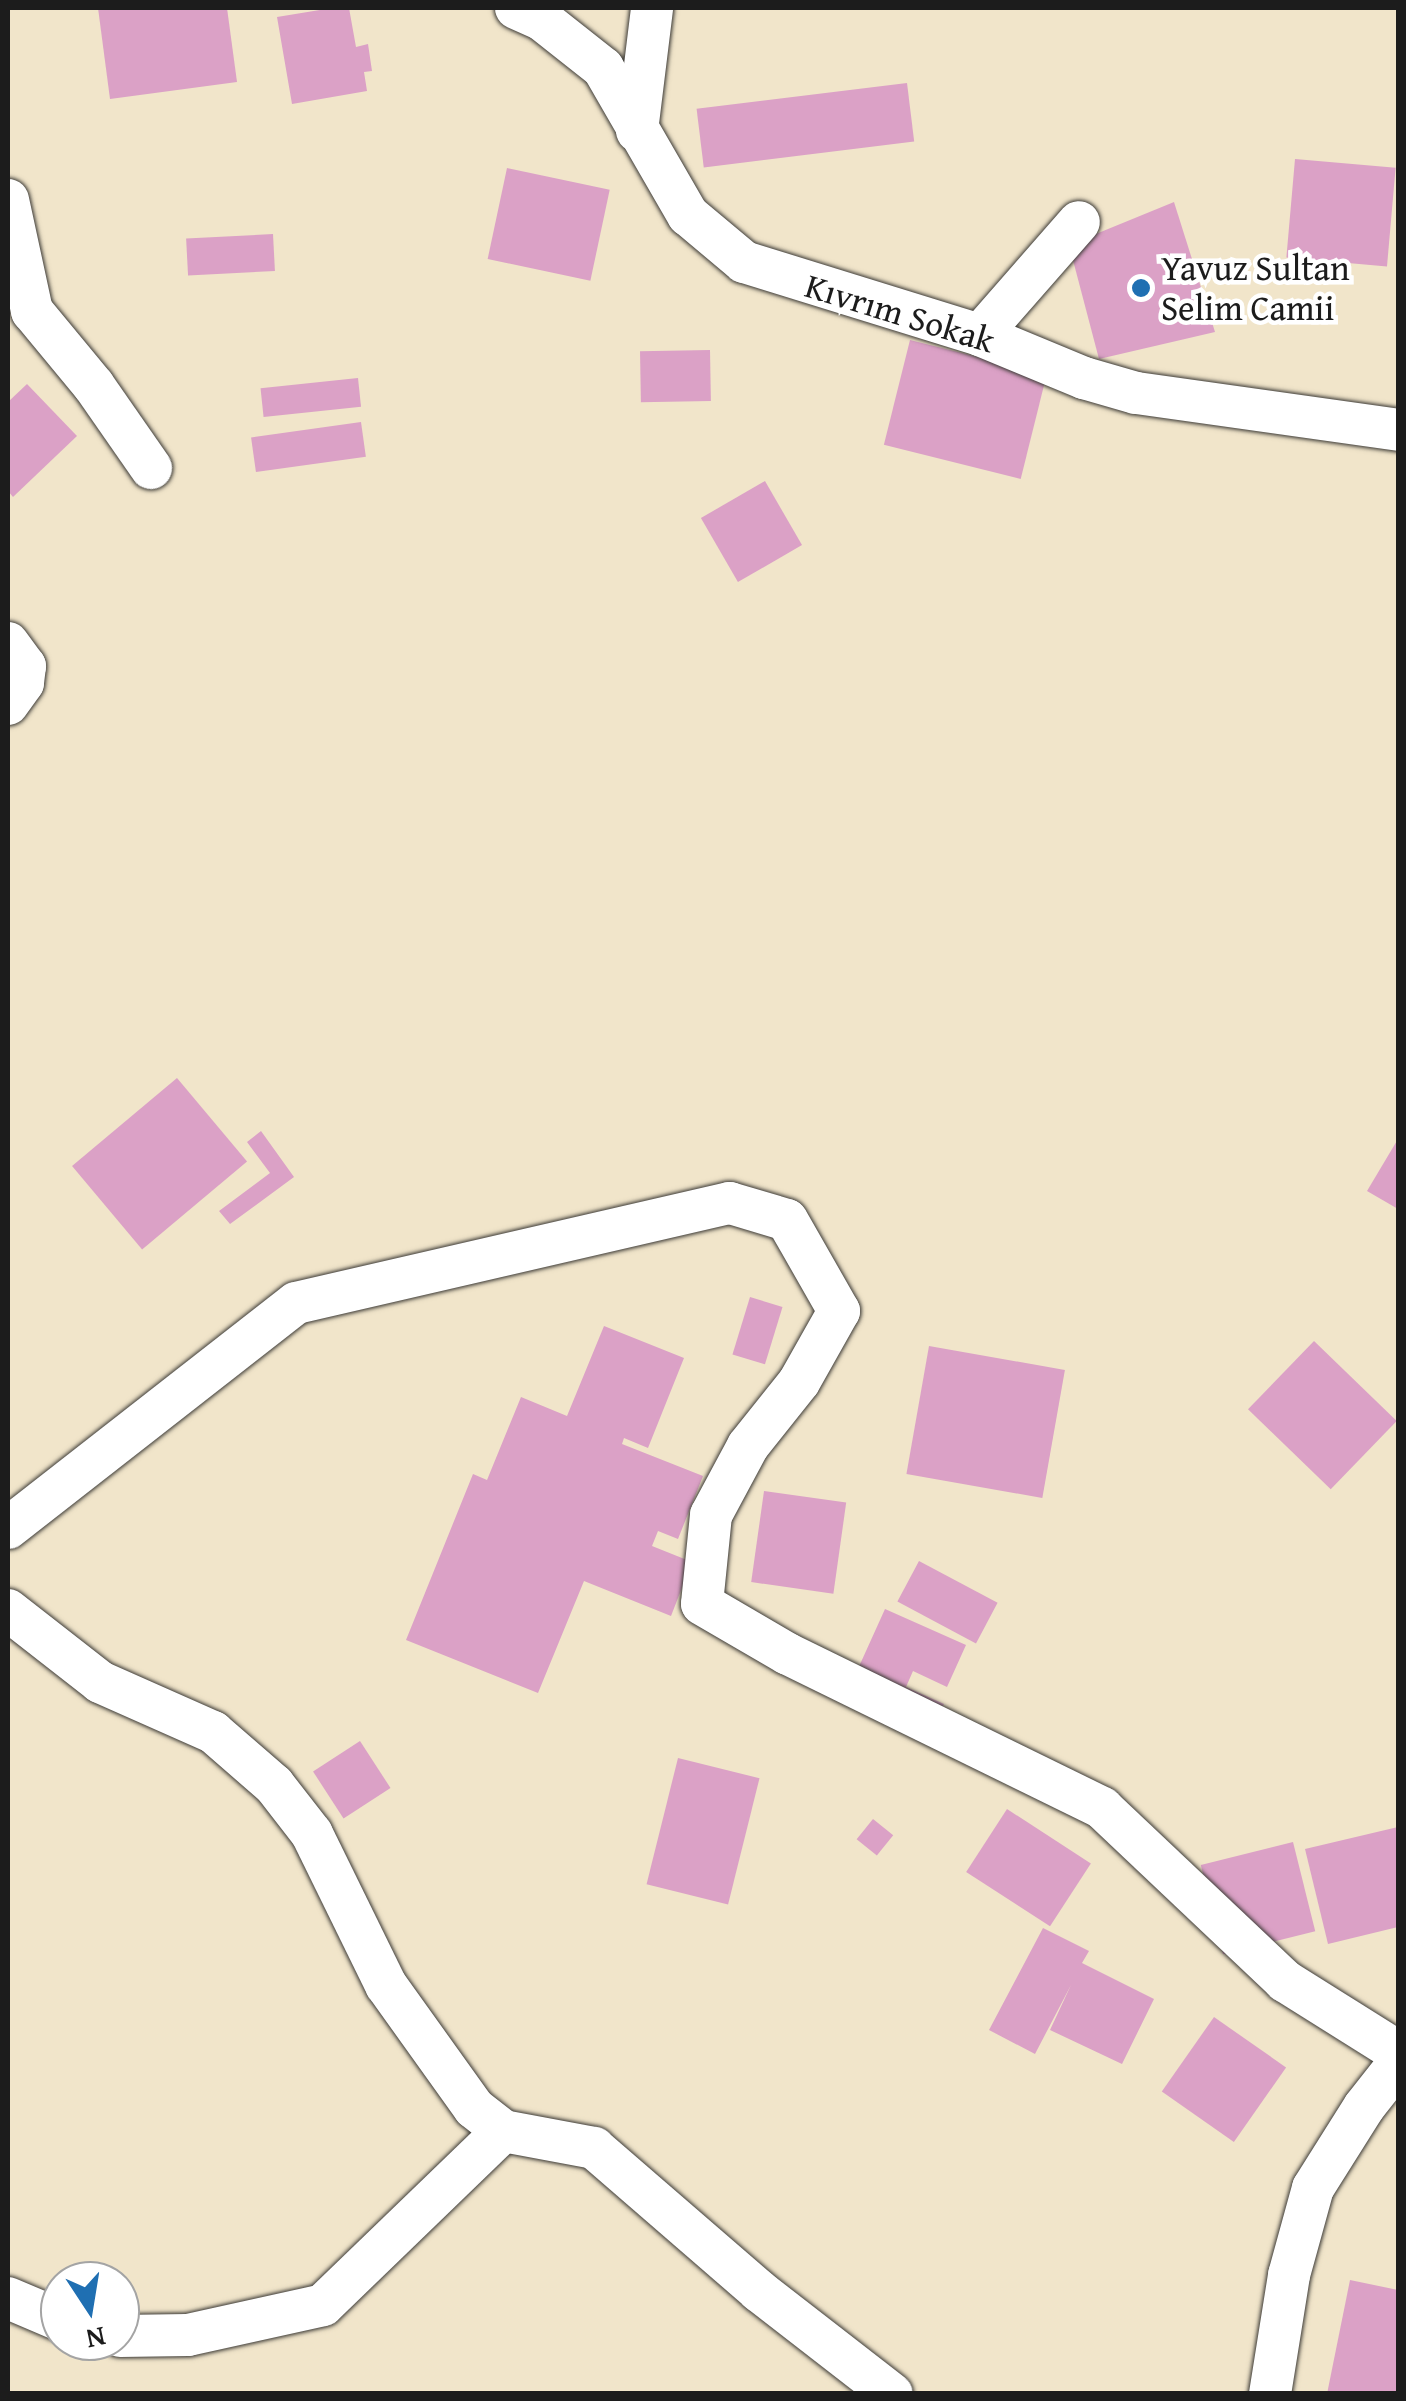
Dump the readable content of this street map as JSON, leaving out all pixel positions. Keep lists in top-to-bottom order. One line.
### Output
{"streets":{"street":["Kıvrım Sokak"]},"places":["Yavuz Sultan Selim Camii"],"north":"bottom"}
